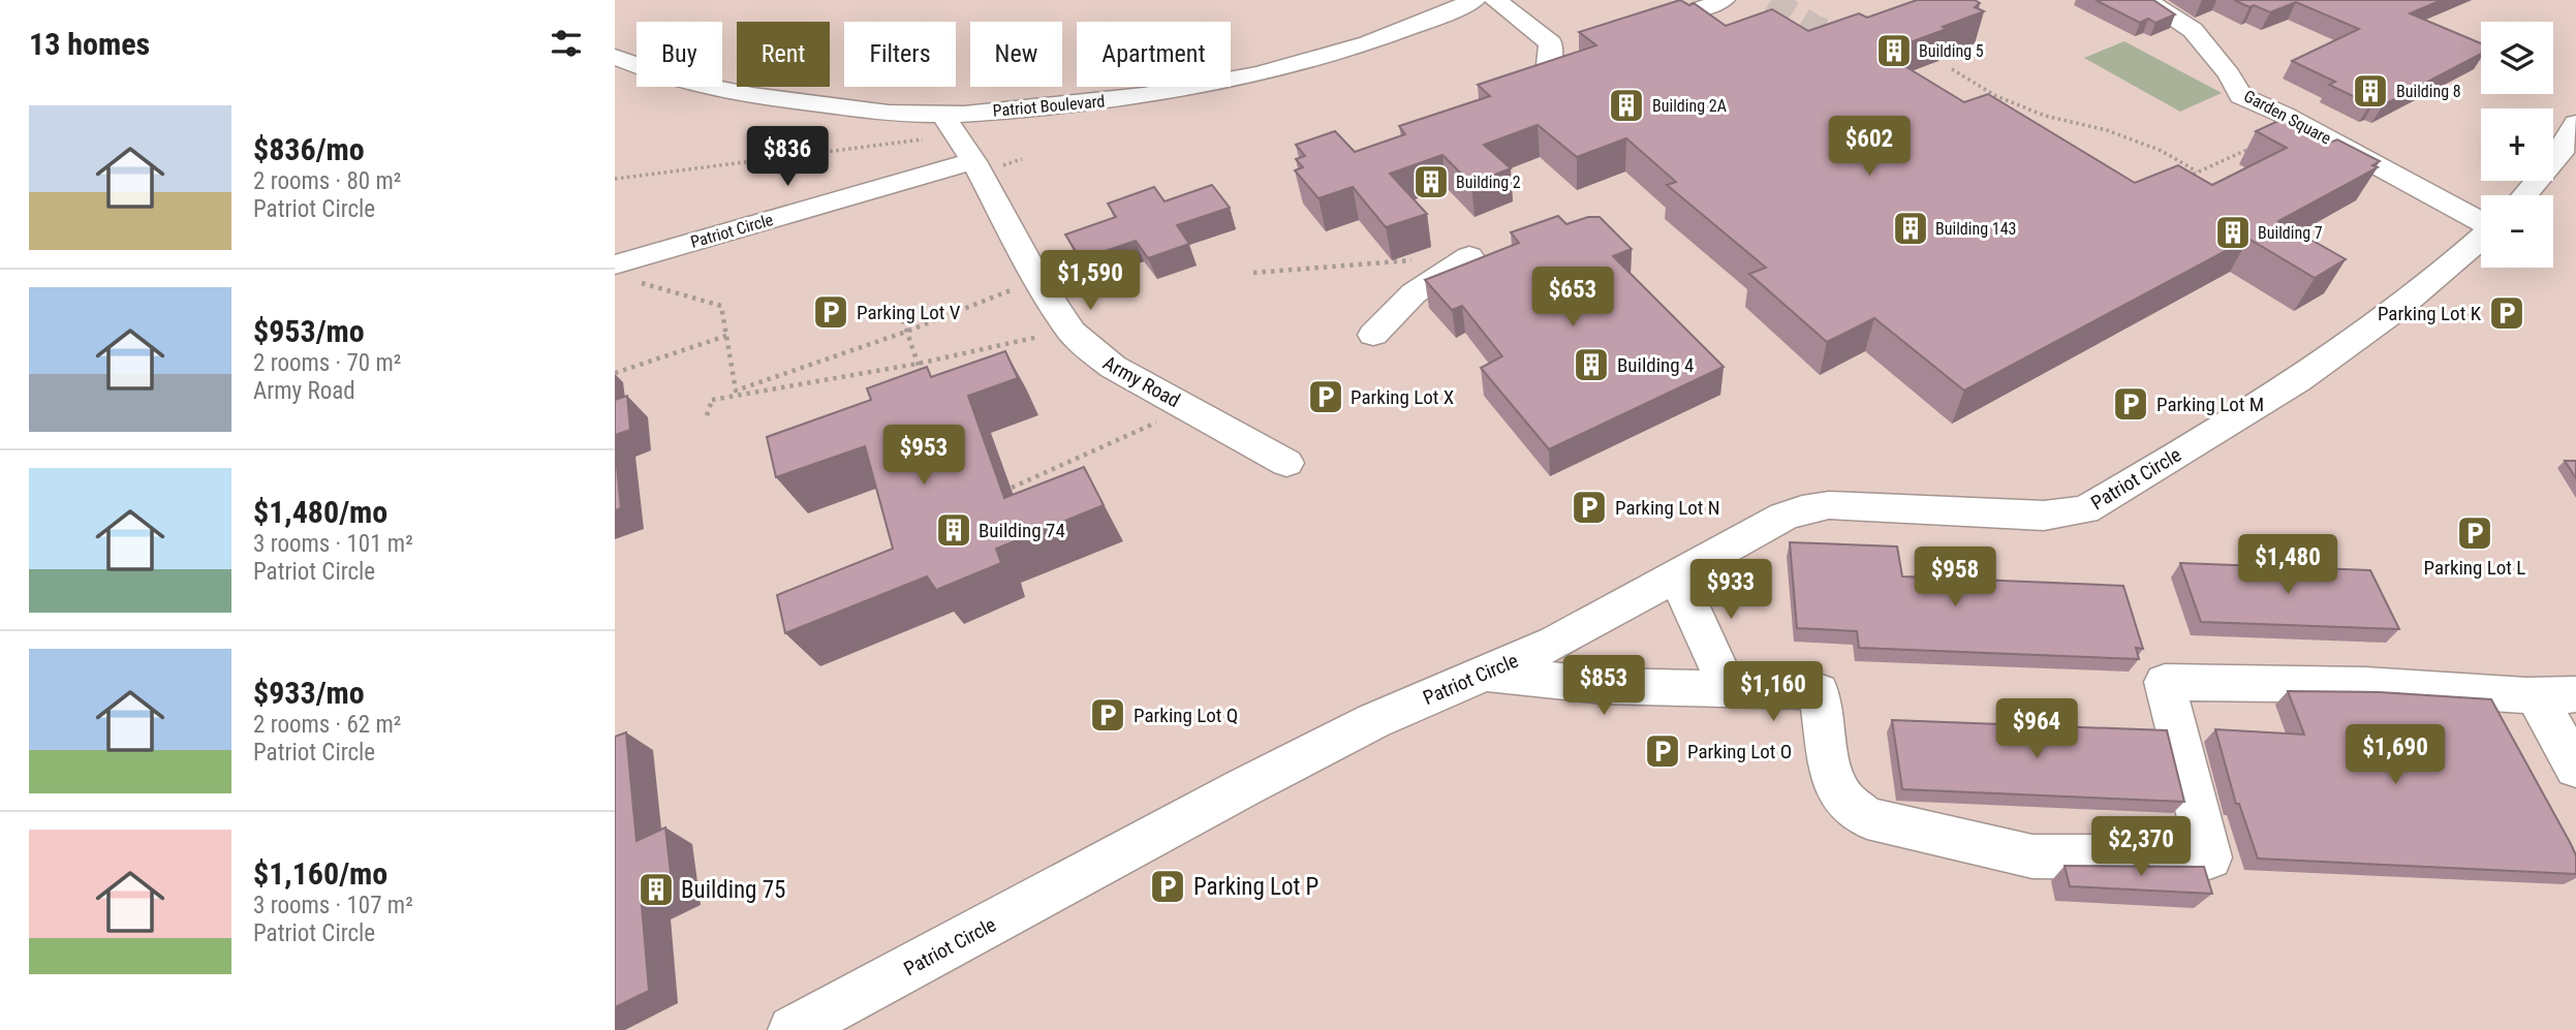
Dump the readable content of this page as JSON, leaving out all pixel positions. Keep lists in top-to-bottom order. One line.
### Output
{"streets":{"street":["Patriot Boulevard","Garden Square","Patriot Circle","Army Road"]},"crossings":[["Patriot Boulevard","Army Road"],["Patriot Circle","Army Road"]],"places":{"building":["Building 5","Building 8","Building 2A","Building 2","Building 143","Building 7","Building 4","Building 74","Building 75"],"parking":["Parking Lot V","Parking Lot K","Parking Lot X","Parking Lot M","Parking Lot N","Parking Lot L","Parking Lot Q","Parking Lot O","Parking Lot P"]},"page":{"heading":"13 homes","map_buttons":["+","−"],"chip":["Buy","Rent","Filters","New","Apartment"],"list":[{"name":"$836/mo","note":"2 rooms · 80 m² · Patriot Circle"},{"name":"$953/mo","note":"2 rooms · 70 m² · Army Road"},{"name":"$1,480/mo","note":"3 rooms · 101 m² · Patriot Circle"},{"name":"$933/mo","note":"2 rooms · 62 m² · Patriot Circle"},{"name":"$1,160/mo","note":"3 rooms · 107 m² · Patriot Circle"}],"price":["$602","$836","$1,590","$653","$953","$1,480","$958","$933","$853","$1,160","$964","$1,690","$2,370"]}}
